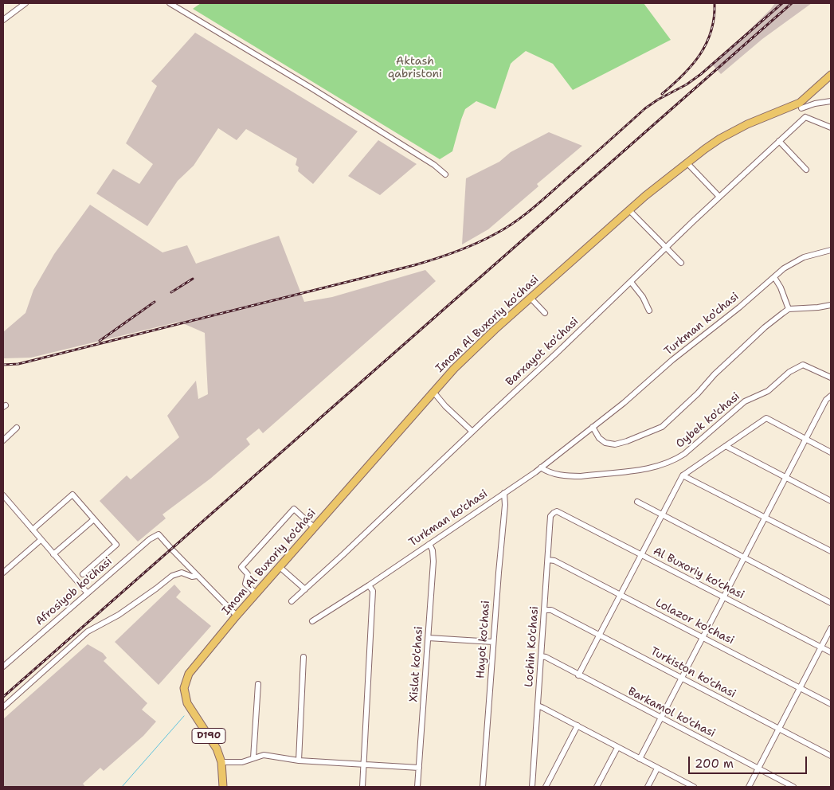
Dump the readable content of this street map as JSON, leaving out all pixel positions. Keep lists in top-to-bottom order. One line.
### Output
{"streets":{"main road":["Imom Al Buxoriy ko'chasi","D190"],"street":["Turkman ko'chasi","Barxayot ko'chasi","Oybek ko'chasi","Al Buxoriy ko'chasi","Afrosiyob ko'chasi","Lolazor ko'chasi","Hayot ko'chasi","Lochin Ko'chasi","Xislat ko'chasi","Turkiston ko'chasi","Barkamol ko'chasi"]},"crossings":[["Imom Al Buxoriy ko'chasi","D190"],["Turkman ko'chasi","Oybek ko'chasi"],["Turkman ko'chasi","Hayot ko'chasi"],["Turkman ko'chasi","Xislat ko'chasi"],["Al Buxoriy ko'chasi","Lochin Ko'chasi"],["Lolazor ko'chasi","Lochin Ko'chasi"],["Lochin Ko'chasi","Turkiston ko'chasi"],["Lochin Ko'chasi","Barkamol ko'chasi"]],"parks":["Aktash qabristoni"],"scale_bar":"200 m"}
